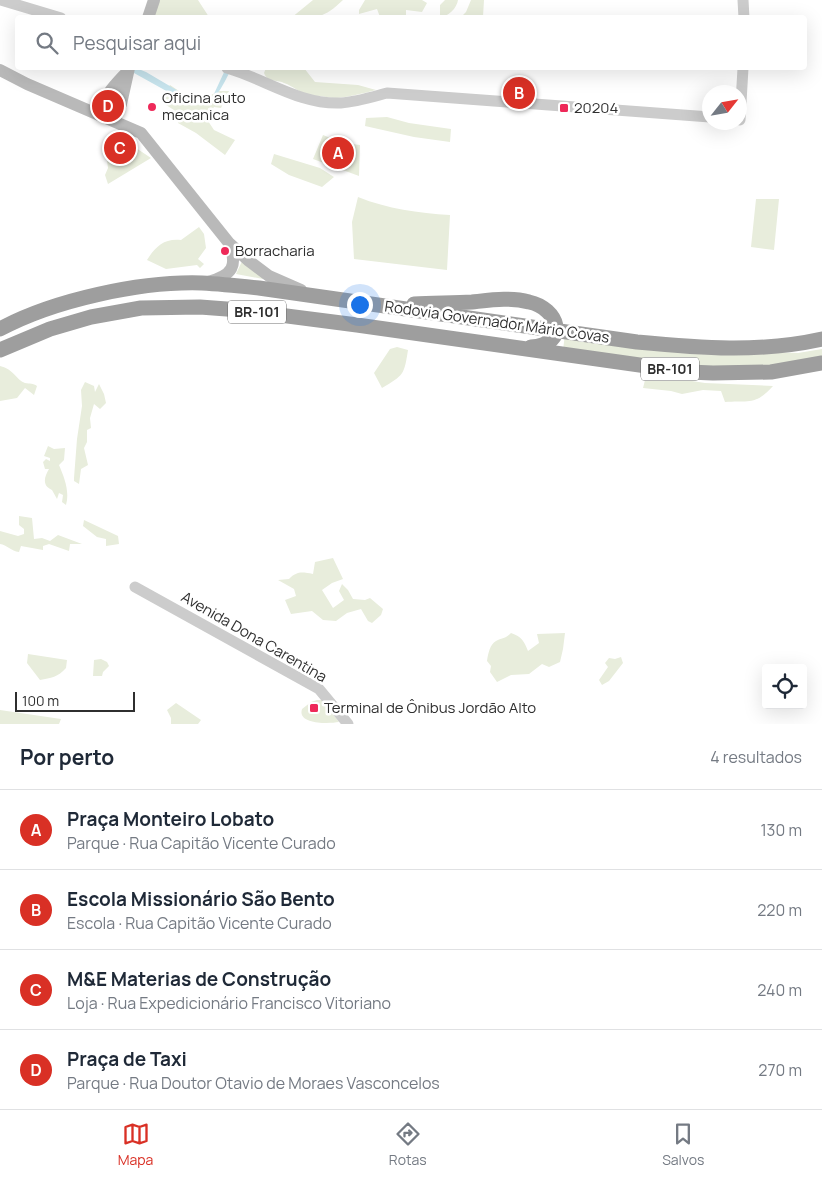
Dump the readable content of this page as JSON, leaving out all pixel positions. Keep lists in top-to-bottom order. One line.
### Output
{"streets":{"highway":["BR-101","Rodovia Governador Mário Covas"],"street":["Avenida Dona Carentina"]},"places":{"other":["Oficina auto mecanica","Borracharia"],"transit":["20204","Terminal de Ônibus Jordão Alto"]},"scale_bar":"100 m","north":"top right","page":{"search":"Pesquisar aqui","pins":["B","D","C","A"],"scale":"100 m","heading":["Por perto","4 resultados"],"list":[{"mark":"A","name":"Praça Monteiro Lobato","note":"Parque · Rua Capitão Vicente Curado","value":"130 m"},{"mark":"B","name":"Escola Missionário São Bento","note":"Escola · Rua Capitão Vicente Curado","value":"220 m"},{"mark":"C","name":"M&E Materias de Construção","note":"Loja · Rua Expedicionário Francisco Vitoriano","value":"240 m"},{"mark":"D","name":"Praça de Taxi","note":"Parque · Rua Doutor Otavio de Moraes Vasconcelos","value":"270 m"}],"nav":["Mapa","Rotas","Salvos"]}}
